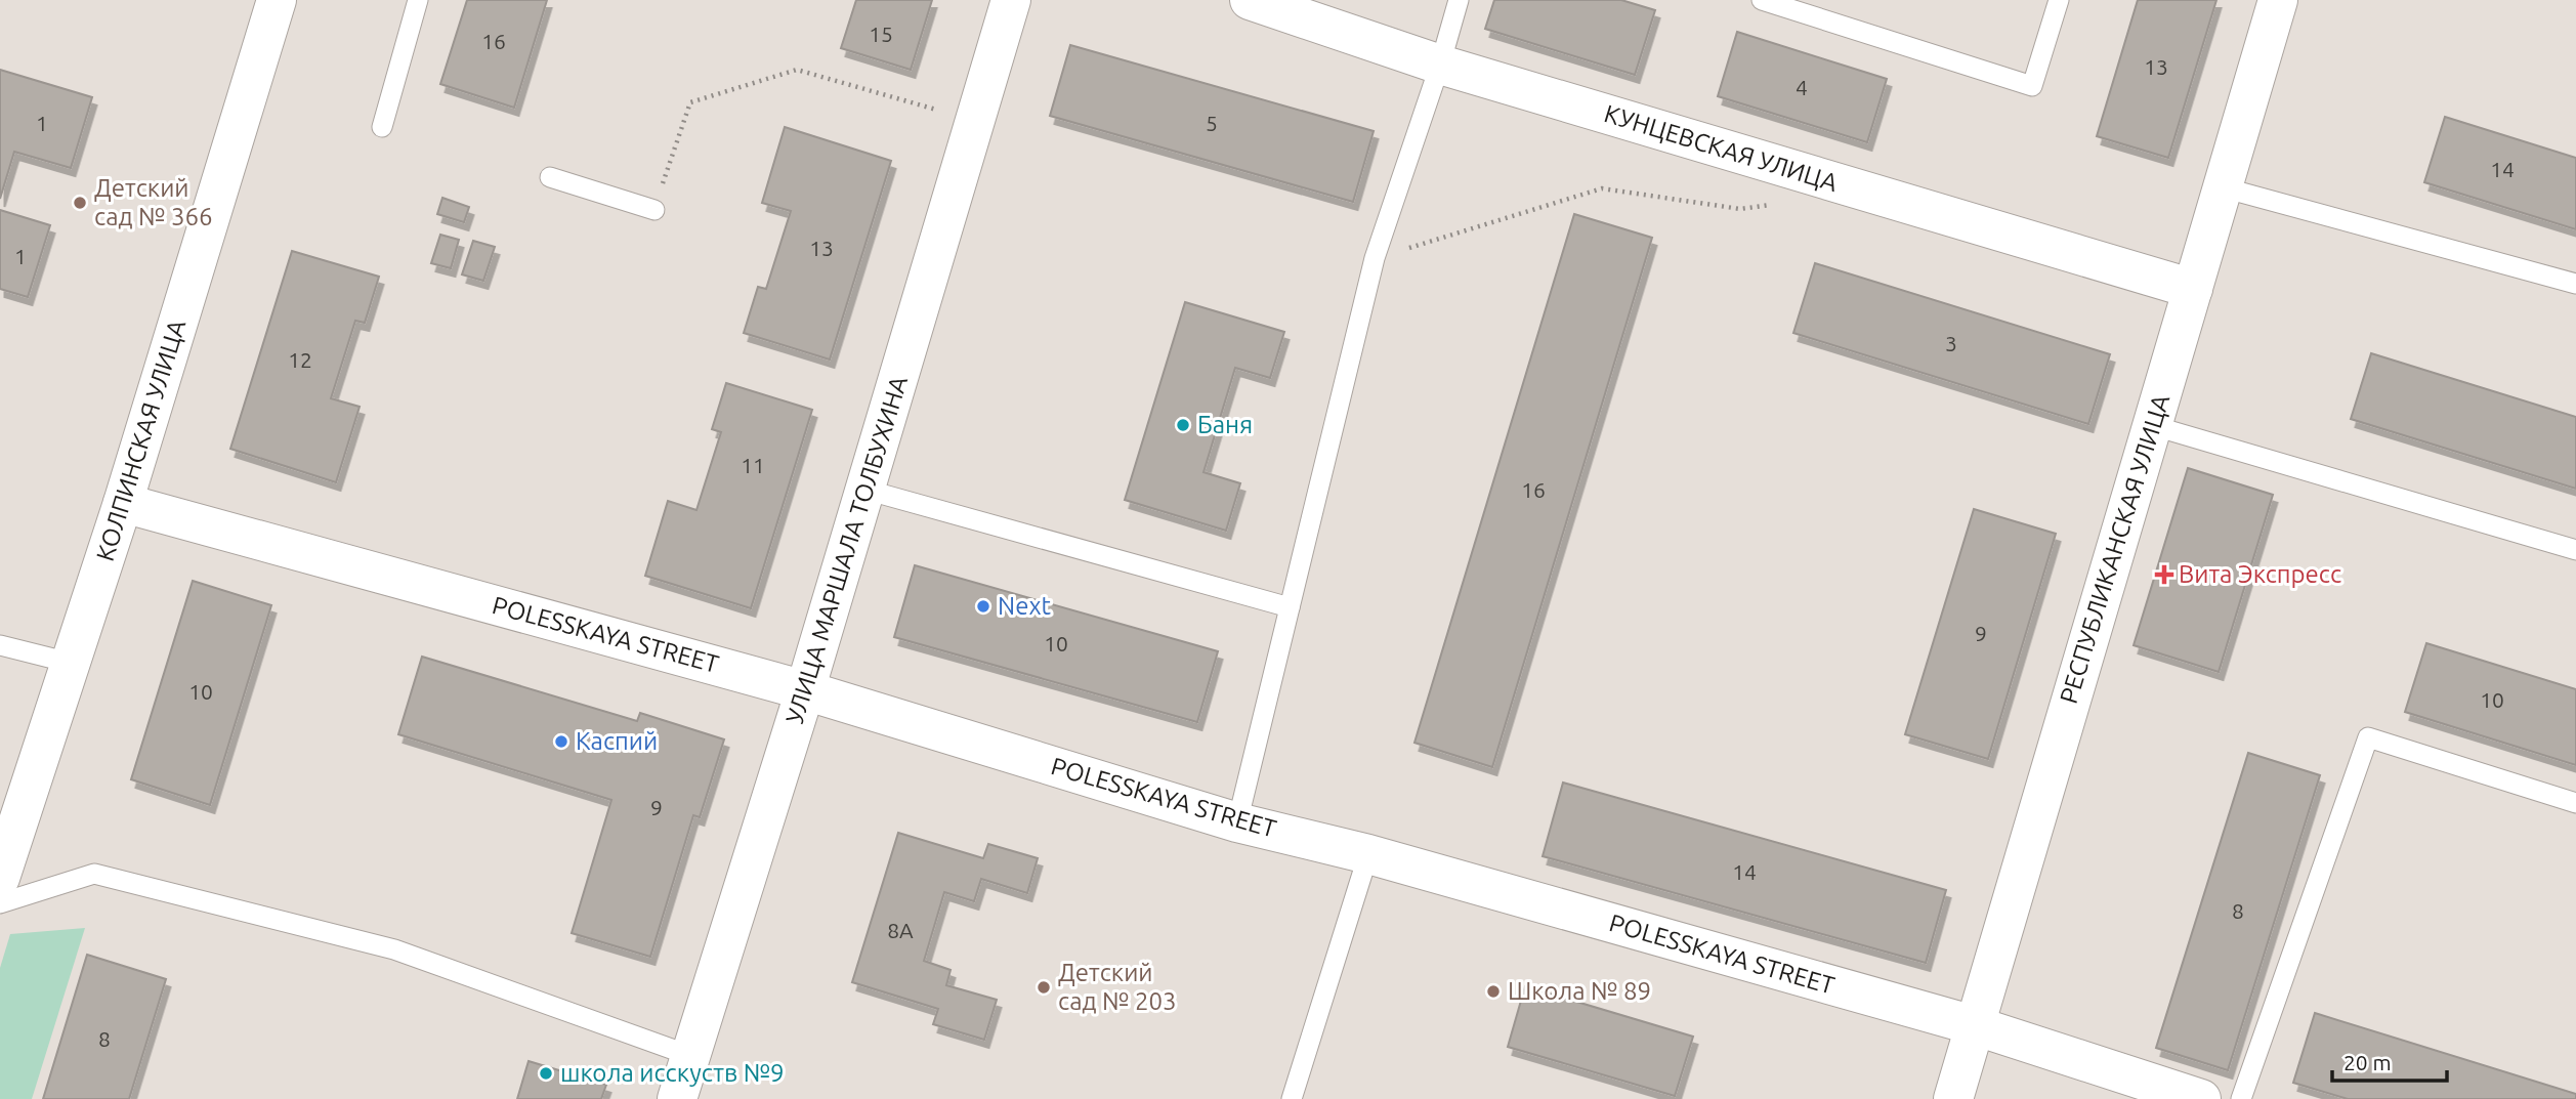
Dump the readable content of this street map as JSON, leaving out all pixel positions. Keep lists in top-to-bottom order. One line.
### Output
{"streets":{"street":["КУНЦЕВСКАЯ УЛИЦА","КОЛПИНСКАЯ УЛИЦА","РЕСПУБЛИКАНСКАЯ УЛИЦА","УЛИЦА МАРШАЛА ТОЛБУХИНА","POLESSKAYA STREET"]},"crossings":[["КУНЦЕВСКАЯ УЛИЦА","РЕСПУБЛИКАНСКАЯ УЛИЦА"],["КОЛПИНСКАЯ УЛИЦА","POLESSKAYA STREET"],["РЕСПУБЛИКАНСКАЯ УЛИЦА","POLESSKAYA STREET"],["УЛИЦА МАРШАЛА ТОЛБУХИНА","POLESSKAYA STREET"]],"places":{"other":["Детский сад № 366","Баня","Next","Каспий","Детский сад № 203","Школа № 89","школа исскуств №9"],"health":["Вита Экспресс"]},"house_numbers":["15","16","13","4","1","5","14","13","1","3","12","11","16","9","10","10","10","9","14","8","8А","8"],"scale_bar":"20 m"}
